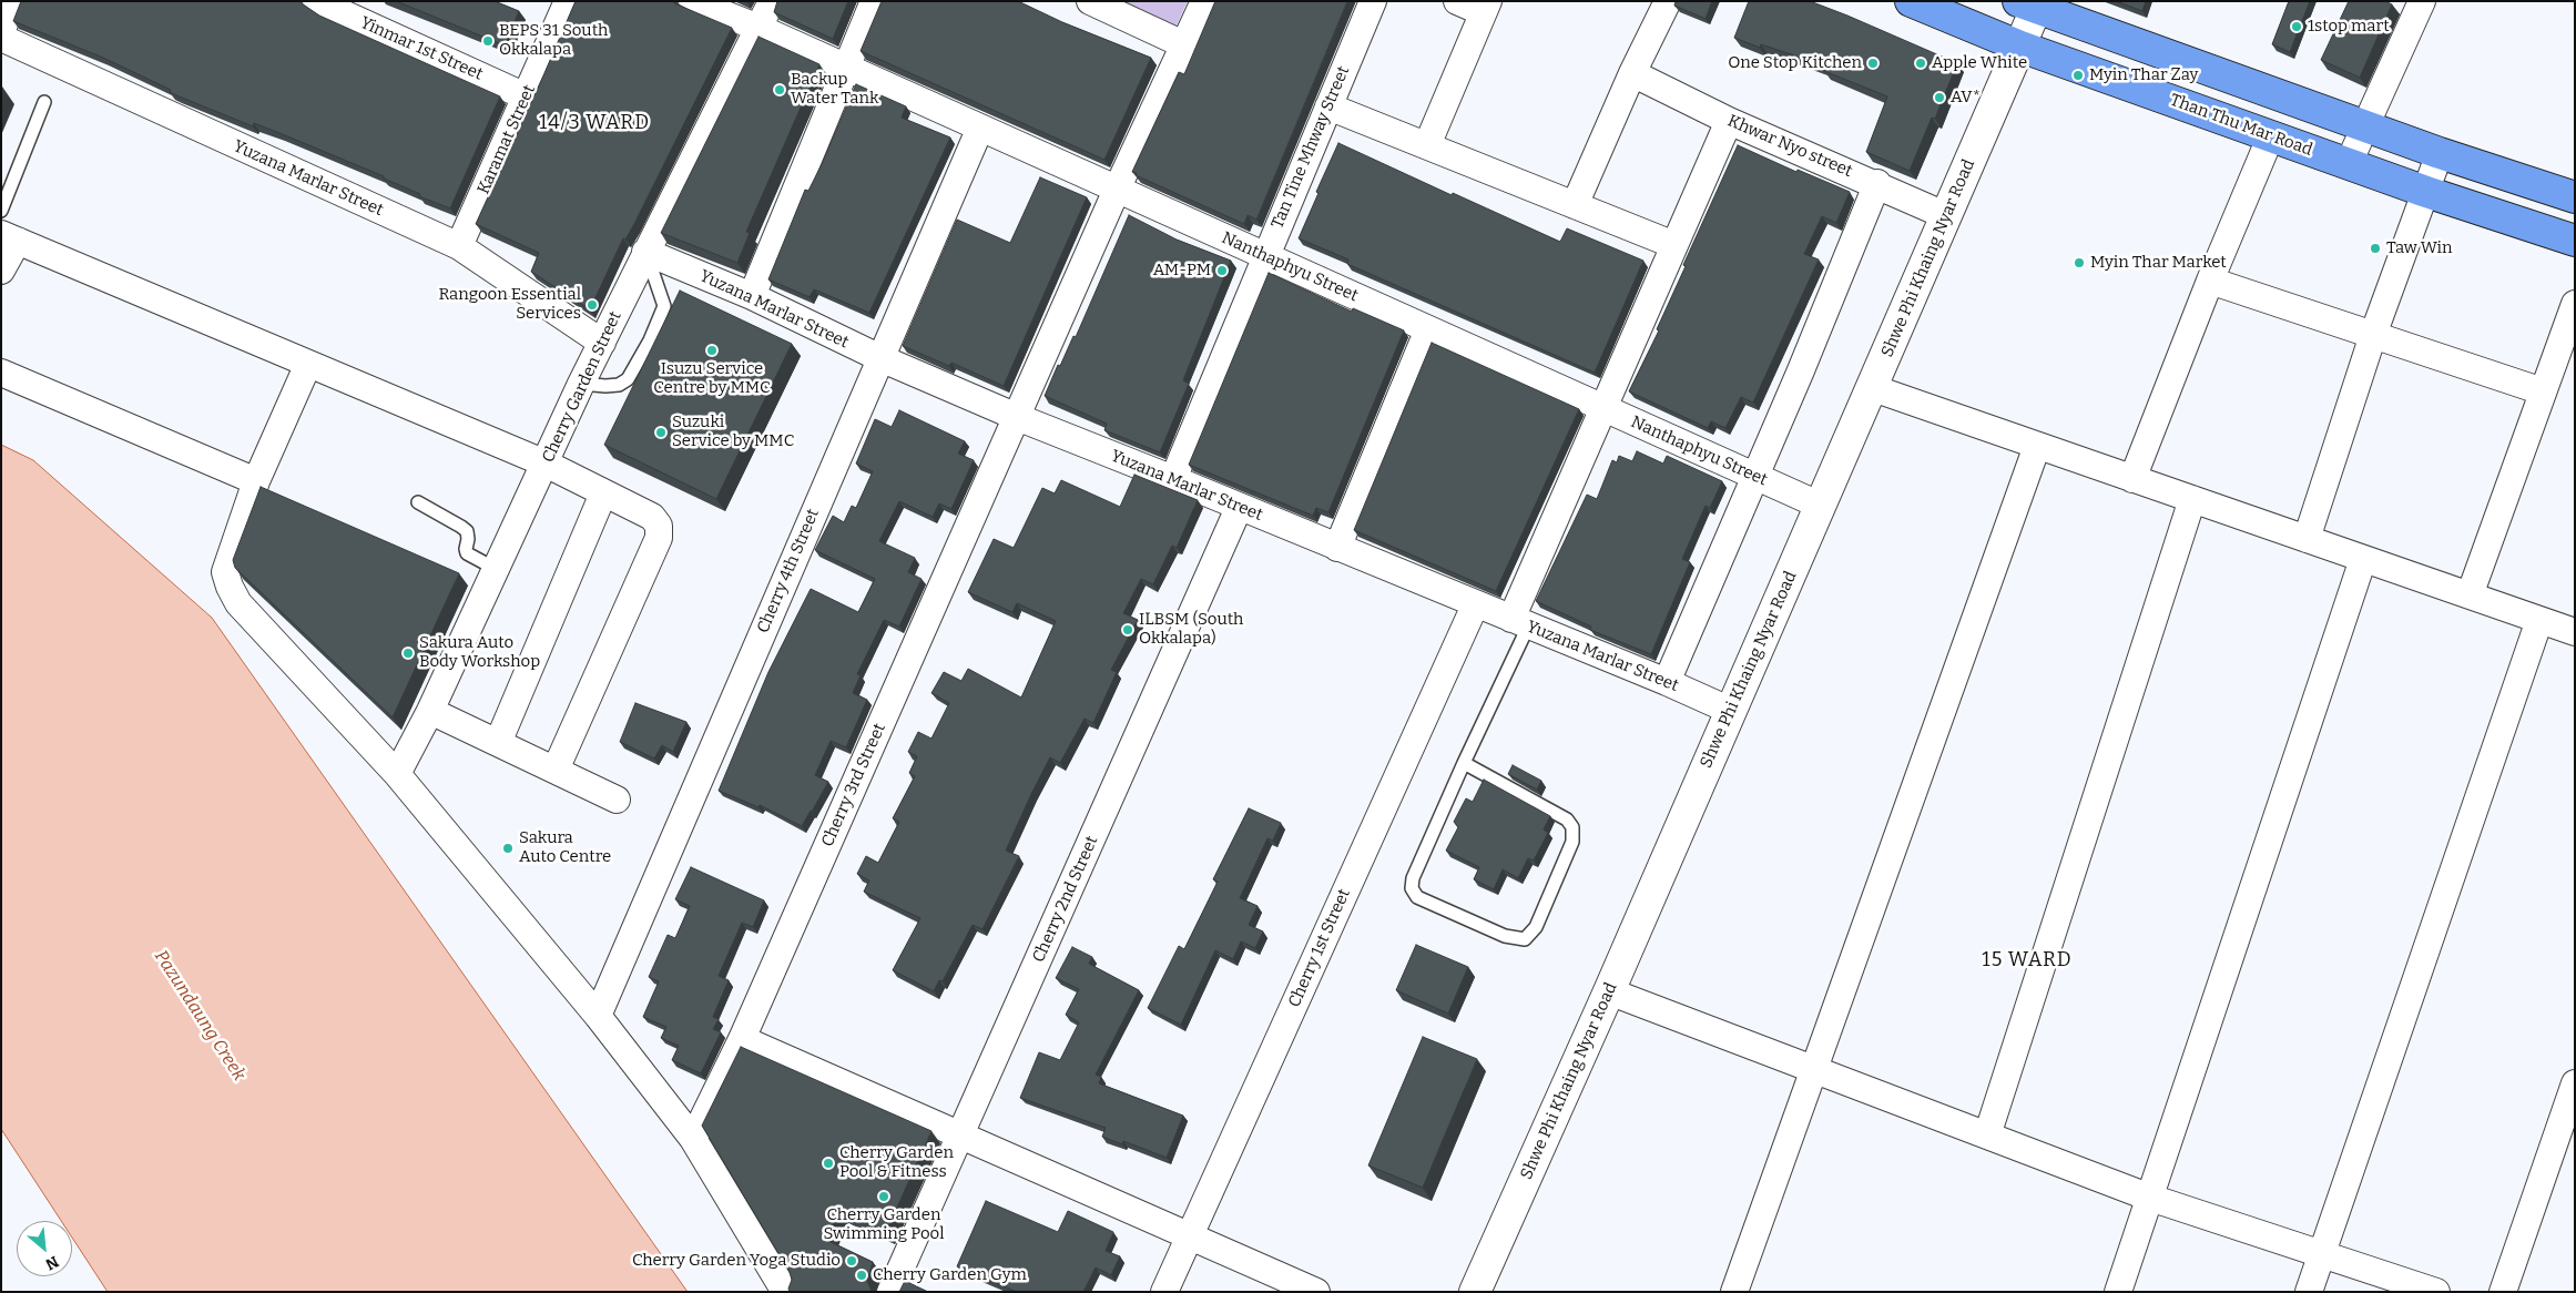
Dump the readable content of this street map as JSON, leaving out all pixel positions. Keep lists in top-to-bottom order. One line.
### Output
{"streets":{"main road":["Than Thu Mar Road"],"street":["Yinmar 1st Street","Karamat Street","Khwar Nyo street","Tan Tine Mhway Street","Yuzana Marlar Street","Shwe Phi Khaing Nyar Road","Nanthaphyu Street","Cherry Garden Street","Cherry 4th Street","Cherry 3rd Street","Cherry 2nd Street","Cherry 1st Street"]},"crossings":[["Yinmar 1st Street","Karamat Street"],["Than Thu Mar Road","Shwe Phi Khaing Nyar Road"],["Karamat Street","Yuzana Marlar Street"],["Khwar Nyo street","Shwe Phi Khaing Nyar Road"],["Tan Tine Mhway Street","Yuzana Marlar Street"],["Tan Tine Mhway Street","Nanthaphyu Street"],["Yuzana Marlar Street","Shwe Phi Khaing Nyar Road"],["Yuzana Marlar Street","Cherry Garden Street"],["Yuzana Marlar Street","Cherry 4th Street"],["Yuzana Marlar Street","Cherry 3rd Street"],["Yuzana Marlar Street","Cherry 2nd Street"],["Yuzana Marlar Street","Cherry 1st Street"],["Shwe Phi Khaing Nyar Road","Nanthaphyu Street"],["Nanthaphyu Street","Cherry Garden Street"],["Nanthaphyu Street","Cherry 4th Street"]],"districts":["14/3 WARD","15 WARD"],"water":["Pazundaung Creek"],"places":["1stop mart","BEPS 31 South Okkalapa","One Stop Kitchen","Apple White","Myin Thar Zay","Backup Water Tank","AV*","Taw Win","Myin Thar Market","AM-PM","Rangoon Essential Services","Isuzu Service Centre by MMC","Suzuki Service by MMC","ILBSM (South Okkalapa)","Sakura Auto Body Workshop","Sakura Auto Centre","Cherry Garden Pool & Fitness","Cherry Garden Swimming Pool","Cherry Garden Yoga Studio","Cherry Garden Gym"],"north":"bottom right"}
